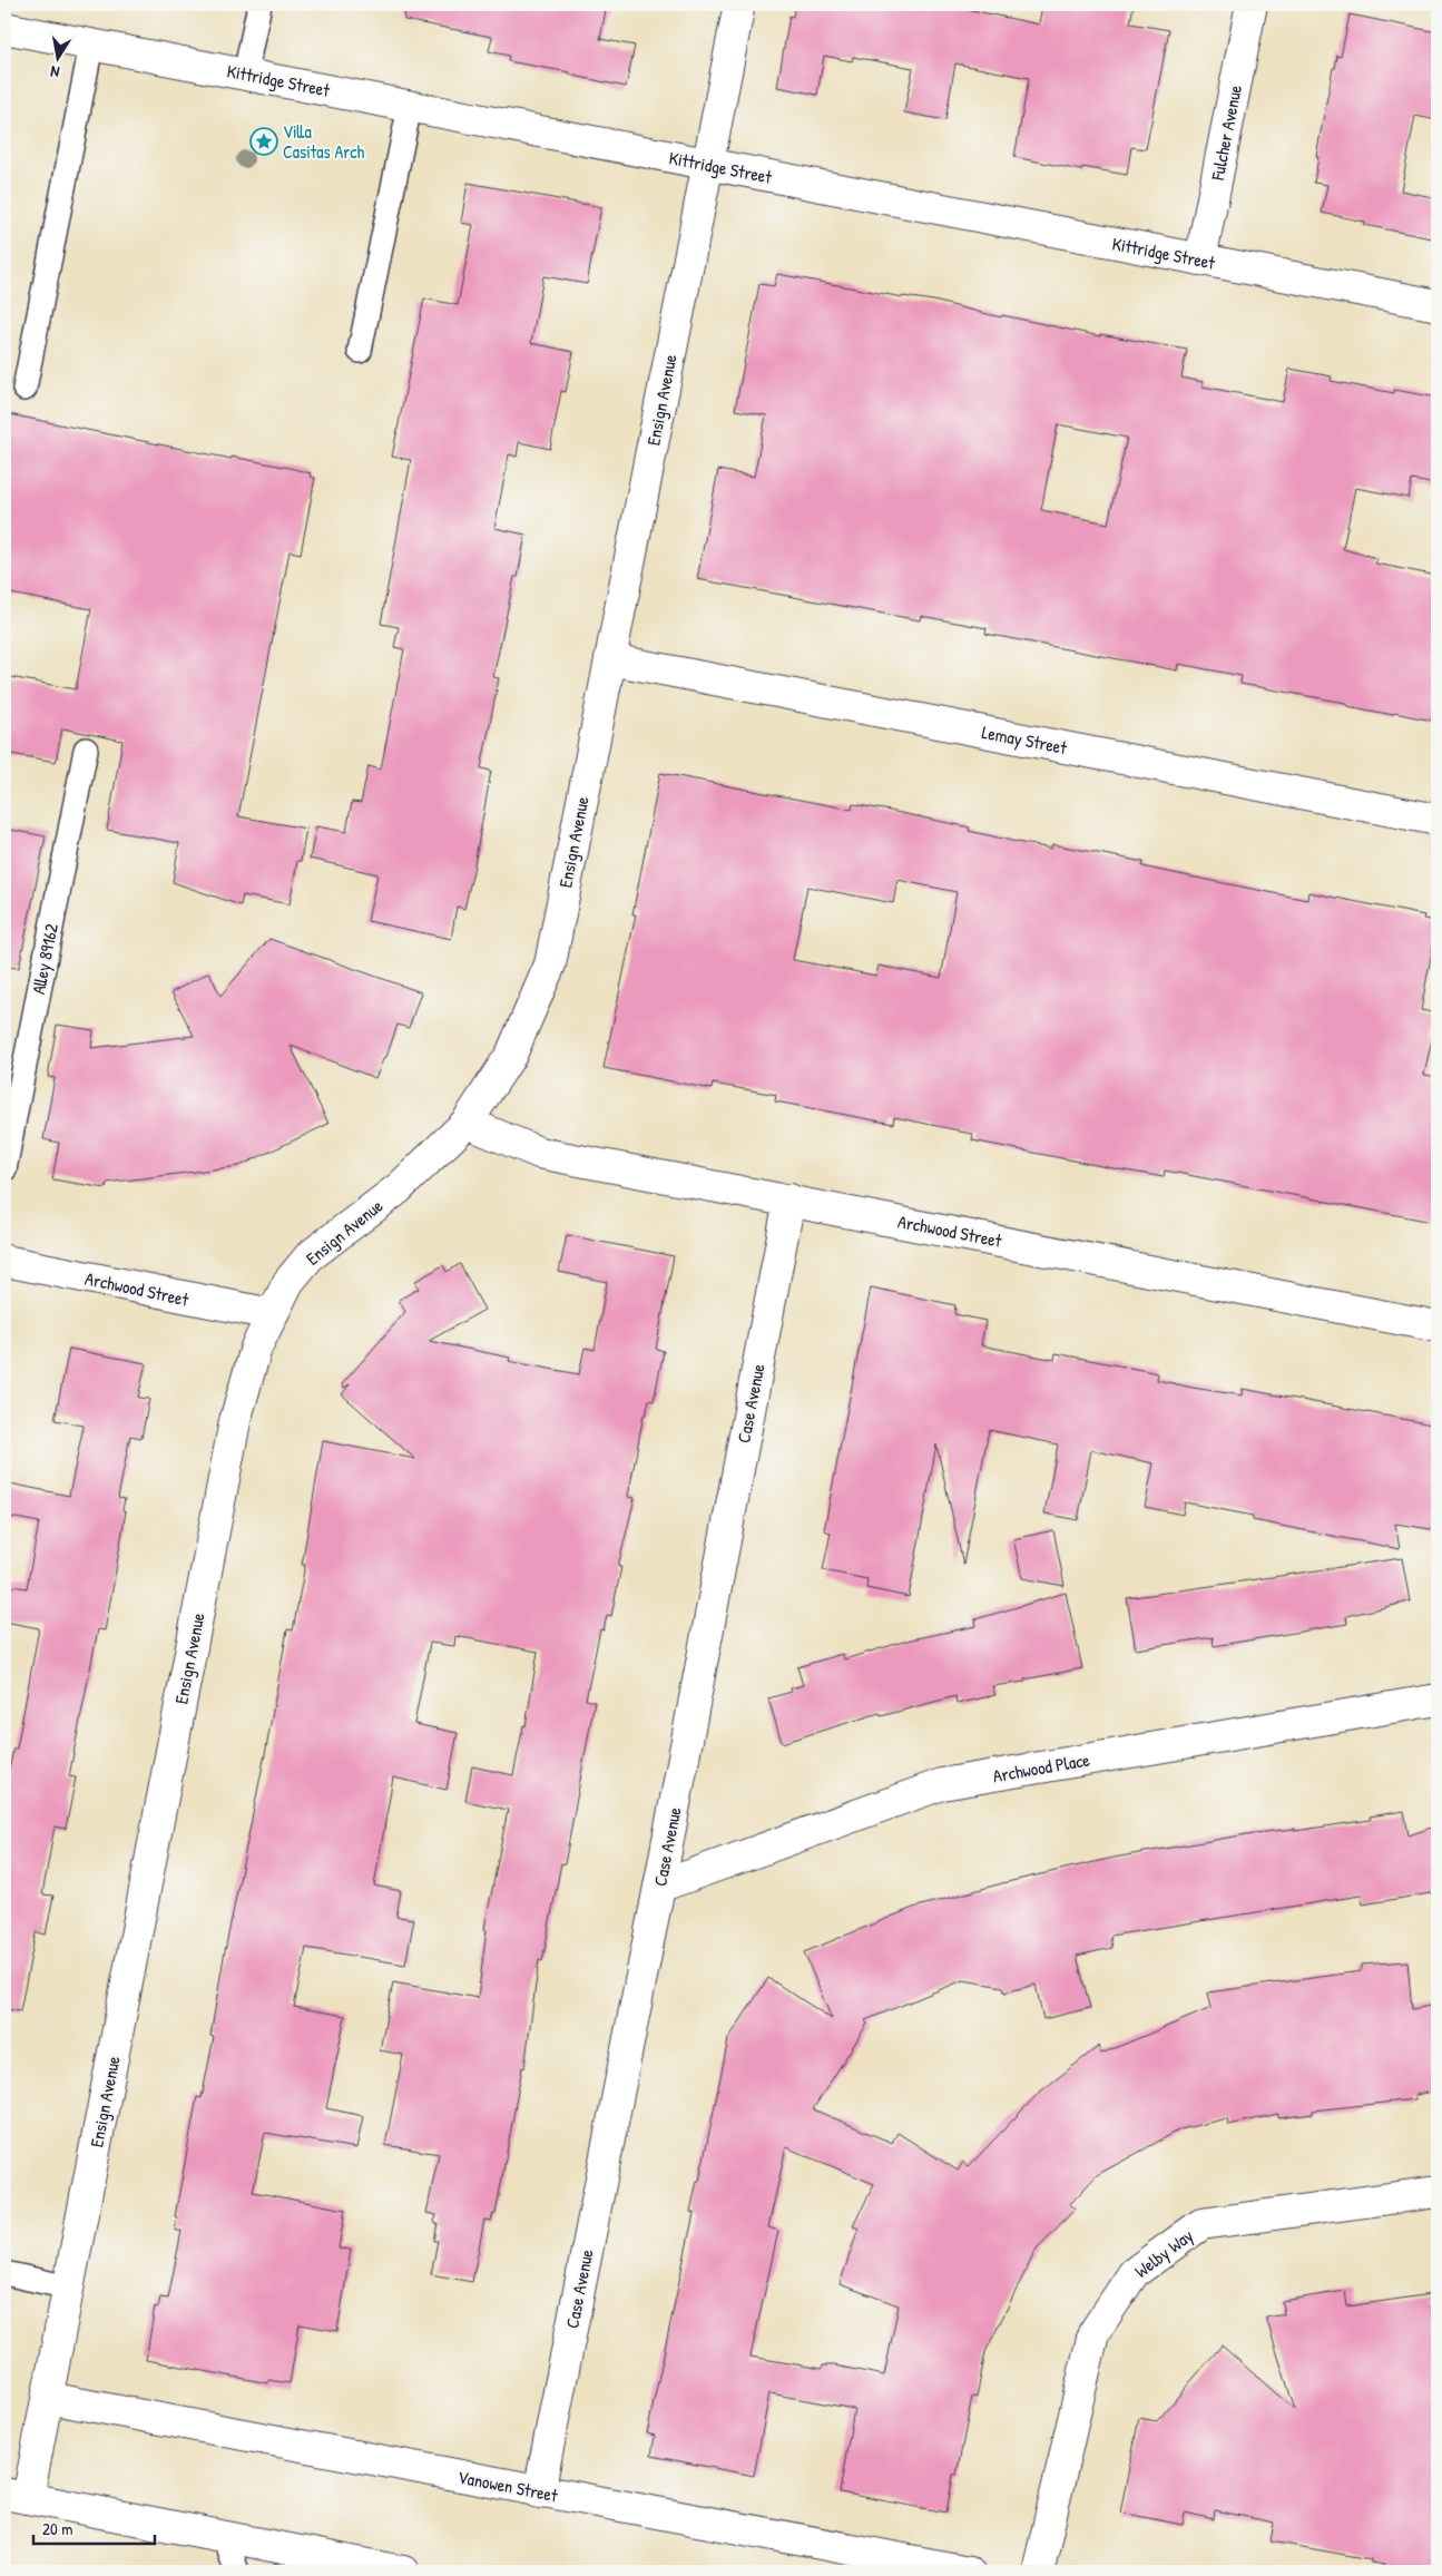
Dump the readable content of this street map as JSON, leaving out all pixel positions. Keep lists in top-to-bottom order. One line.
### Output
{"streets":{"street":["Kittridge Street","Fulcher Avenue","Ensign Avenue","Lemay Street","Archwood Street","Case Avenue","Archwood Place","Welby Way","Vanowen Street"],"lane":["Alley 89162"]},"crossings":[["Kittridge Street","Fulcher Avenue"],["Kittridge Street","Ensign Avenue"],["Ensign Avenue","Lemay Street"],["Ensign Avenue","Archwood Street"],["Ensign Avenue","Vanowen Street"],["Archwood Street","Case Avenue"],["Case Avenue","Archwood Place"],["Case Avenue","Vanowen Street"]],"places":{"place":["Villa Casitas Arch"]},"scale_bar":"20 m","north":"bottom"}
